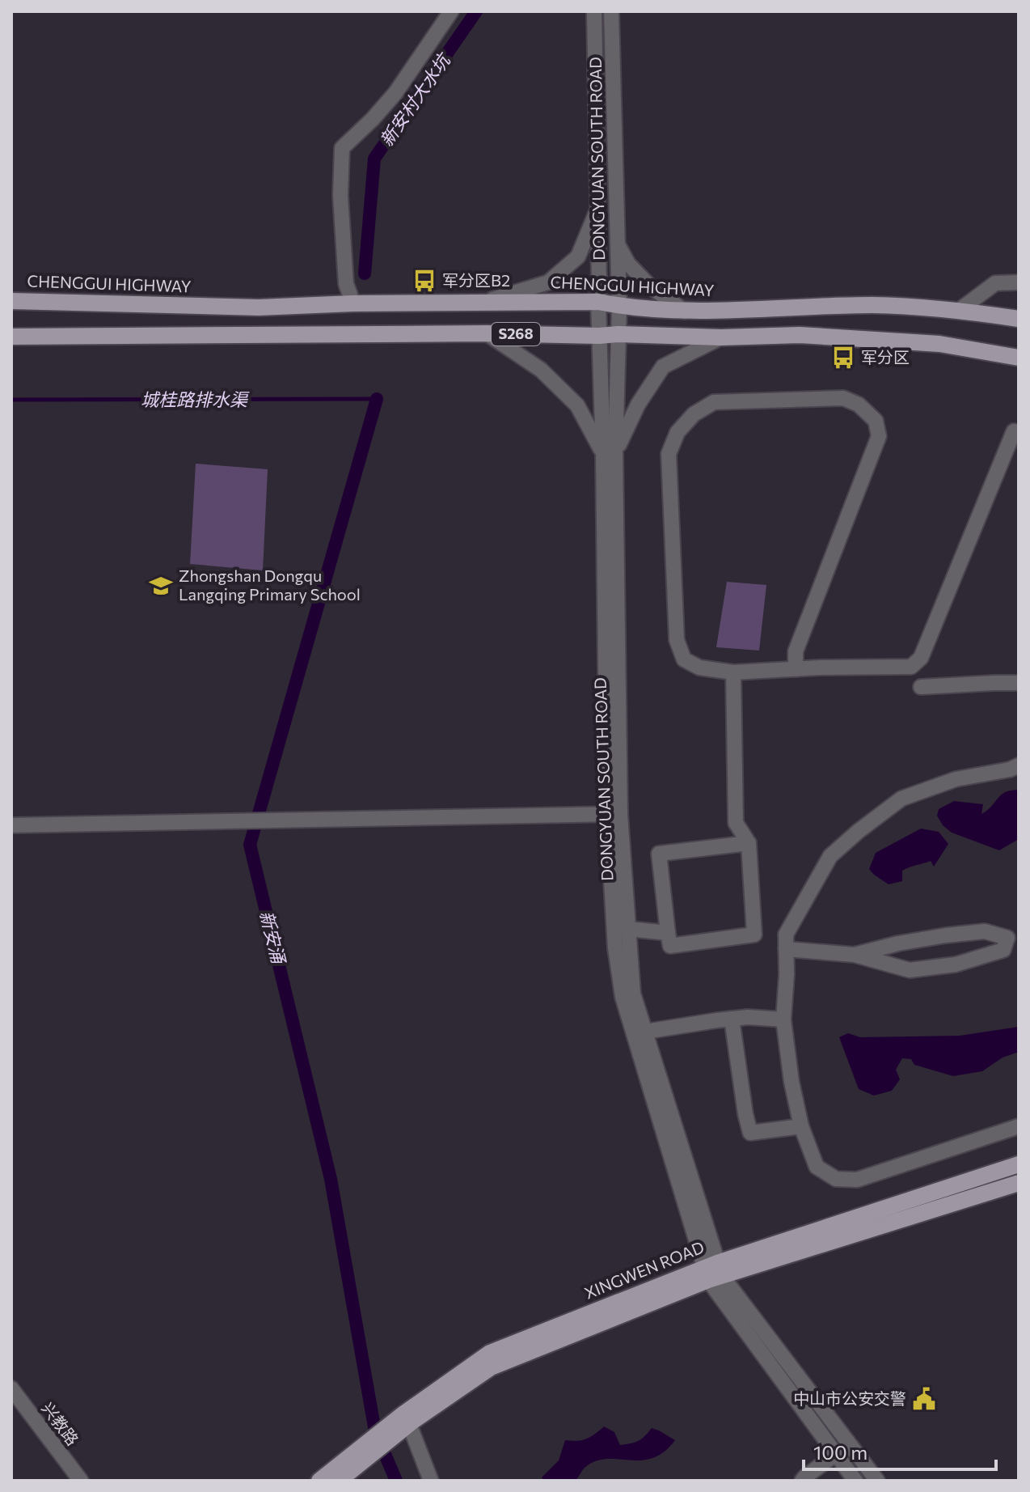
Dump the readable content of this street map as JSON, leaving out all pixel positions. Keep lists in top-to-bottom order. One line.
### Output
{"streets":{"main road":["CHENGGUI HIGHWAY","S268","XINGWEN ROAD"],"street":["DONGYUAN SOUTH ROAD","兴教路"]},"crossings":[["DONGYUAN SOUTH ROAD","CHENGGUI HIGHWAY"],["DONGYUAN SOUTH ROAD","S268"],["DONGYUAN SOUTH ROAD","XINGWEN ROAD"]],"water":["新安村大水坑","城桂路排水渠","新安涌"],"places":{"bus stop":["军分区B2","军分区"],"school or university":["Zhongshan Dongqu Langqing Primary School"],"public building":["中山市公安交警"]},"scale_bar":"100 m"}
